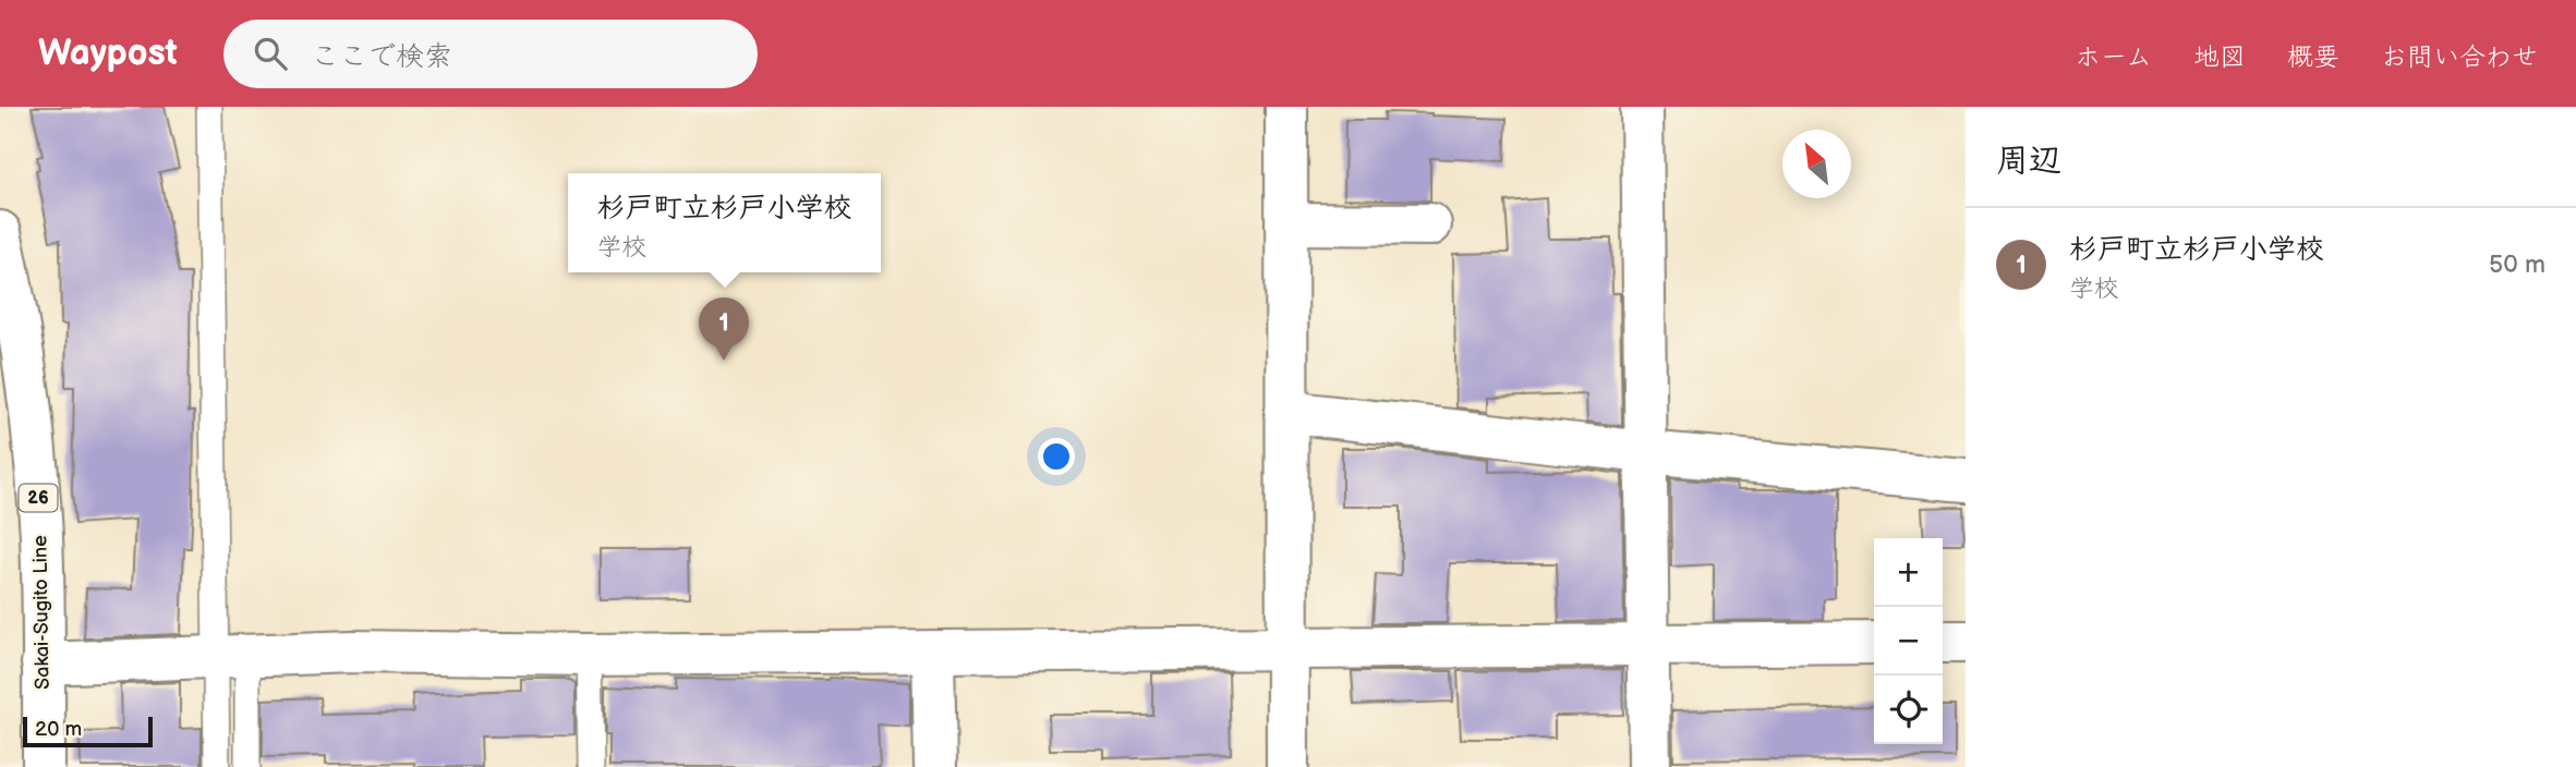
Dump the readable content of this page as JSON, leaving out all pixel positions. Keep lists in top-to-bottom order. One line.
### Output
{"streets":{"street":["26","Sakai-Sugito Line"]},"scale_bar":"20 m","north":"top left","page":{"header":"Waypost","search":"ここで検索","nav":["ホーム","地図","概要","お問い合わせ"],"heading":"周辺","popup":["杉戸町立杉戸小学校","学校"],"list":[{"mark":"1","name":"杉戸町立杉戸小学校","note":"学校","value":"50 m"}],"pins":"1","map_buttons":["+","−"],"scale":"20 m"}}
